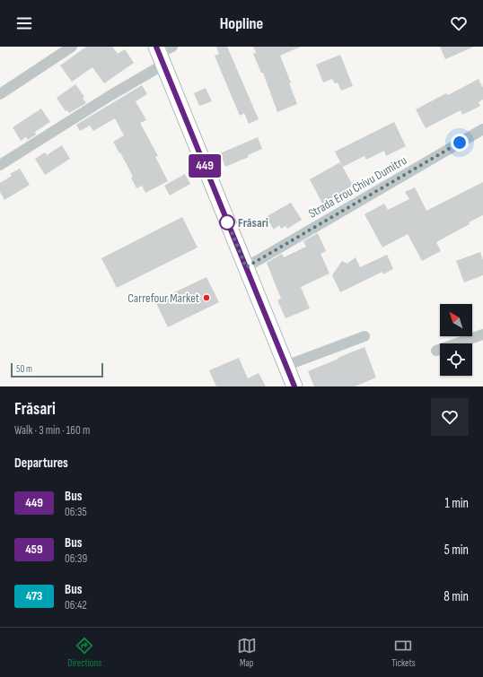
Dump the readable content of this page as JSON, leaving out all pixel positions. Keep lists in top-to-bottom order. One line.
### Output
{"streets":{"street":["Strada Erou Chivu Dumitru"]},"places":["Frăsari","Carrefour Market"],"lines":["bus line 449"],"scale_bar":"50 m","north":"top left","page":{"header":"Hopline","on_map":"449","scale":"50 m","heading":[["Frăsari","Walk · 3 min · 160 m"],"Departures"],"list":[{"mark":"449","name":"Bus","note":"06:35","value":"1 min"},{"mark":"459","name":"Bus","note":"06:39","value":"5 min"},{"mark":"473","name":"Bus","note":"06:42","value":"8 min"}],"tabs":["Directions","Map","Tickets"]}}
